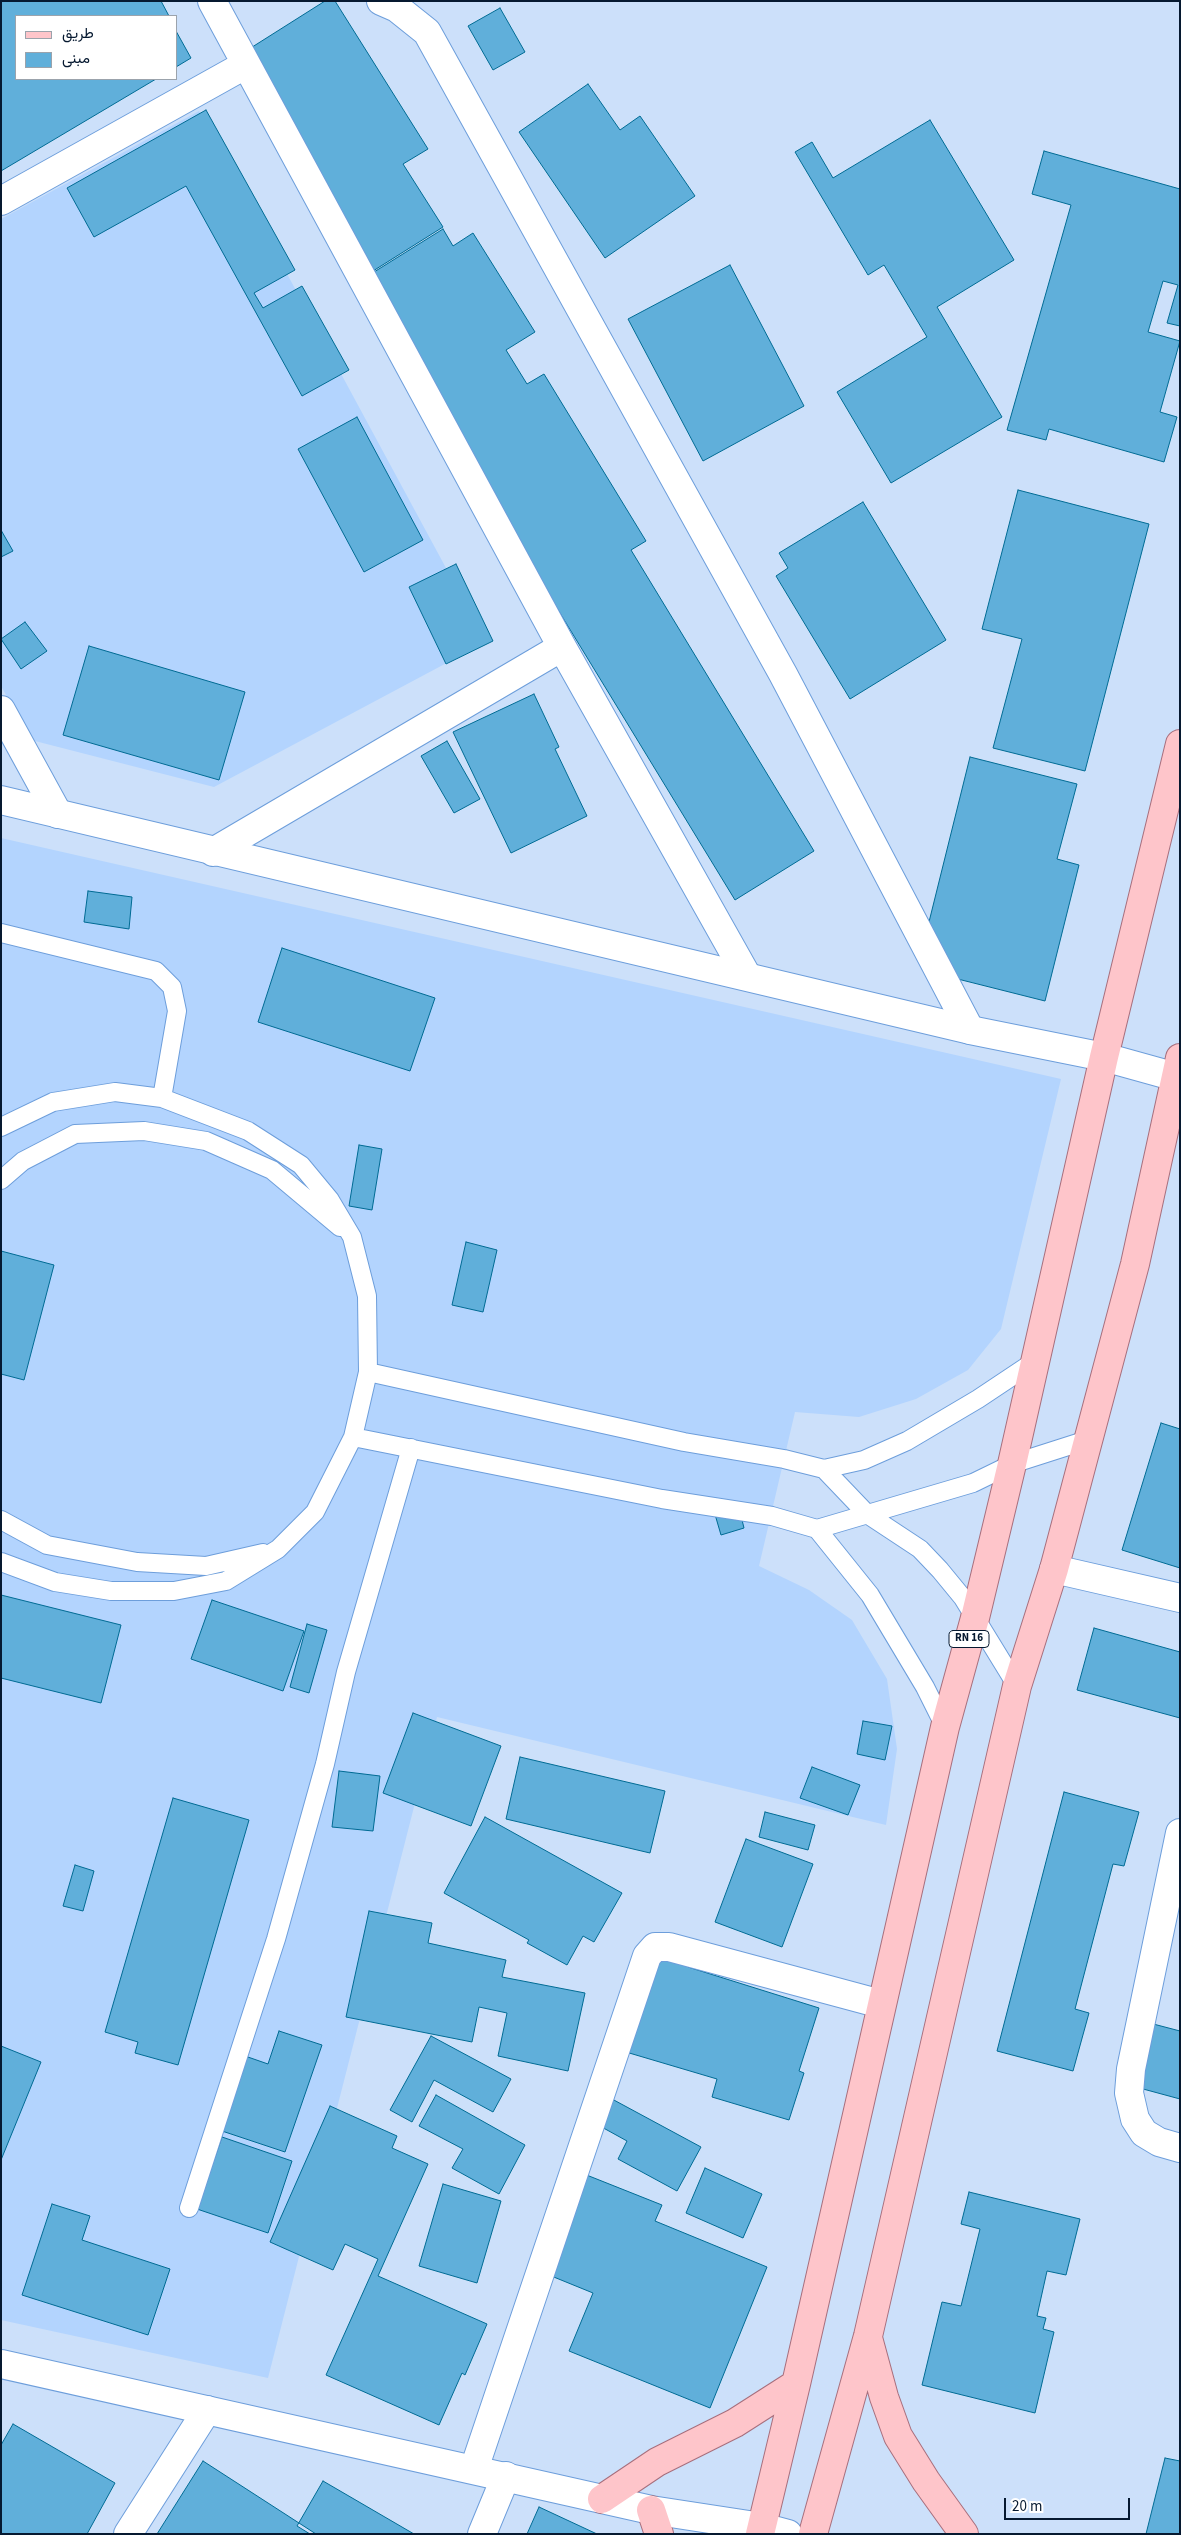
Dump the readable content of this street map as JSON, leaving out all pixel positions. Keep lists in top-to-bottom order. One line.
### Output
{"streets":{"main road":["RN 16"]},"legend":["طريق","مبنى"],"scale_bar":"20 m"}
